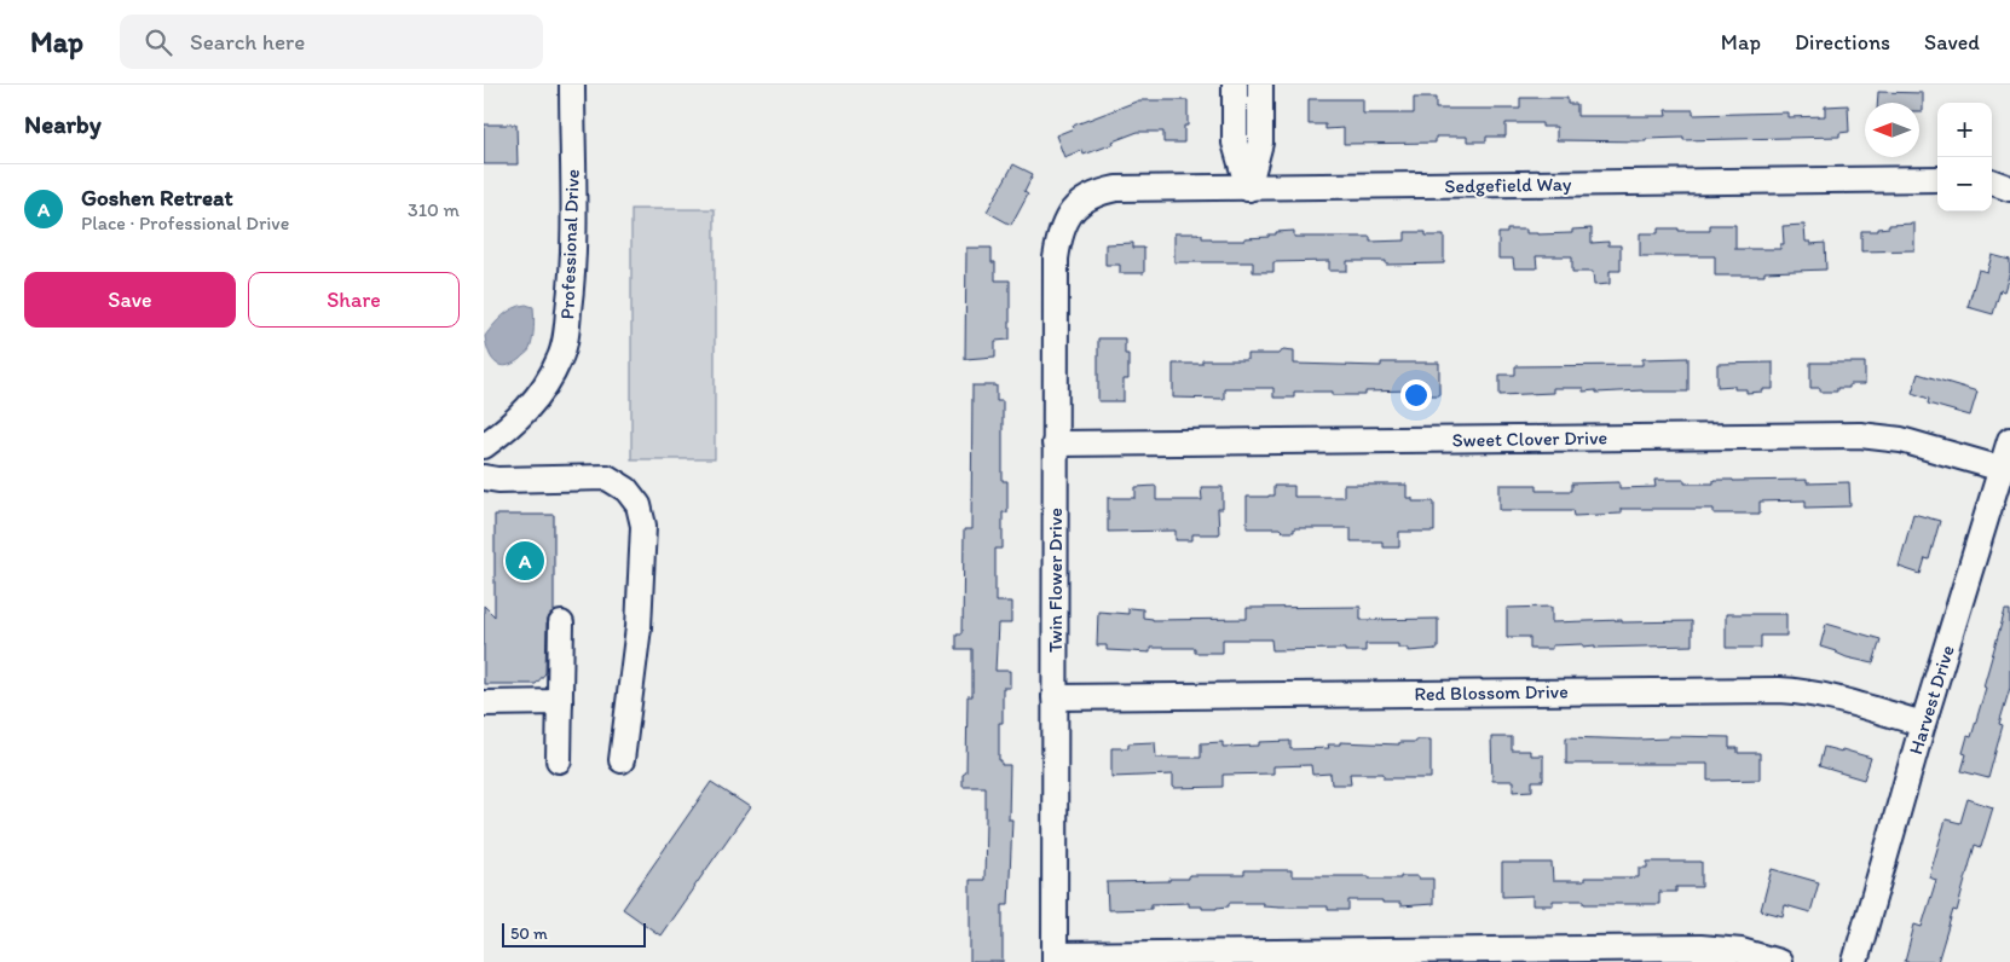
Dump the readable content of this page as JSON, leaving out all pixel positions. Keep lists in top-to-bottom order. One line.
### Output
{"streets":{"street":["Sedgefield Way","Professional Drive","Sweet Clover Drive","Twin Flower Drive","Red Blossom Drive","Harvest Drive"]},"crossings":[["Sedgefield Way","Twin Flower Drive"],["Sweet Clover Drive","Twin Flower Drive"],["Sweet Clover Drive","Harvest Drive"],["Twin Flower Drive","Red Blossom Drive"],["Red Blossom Drive","Harvest Drive"]],"scale_bar":"50 m","north":"left","page":{"header":"Map","search":"Search here","nav":["Map","Directions","Saved"],"heading":"Nearby","map_buttons":["+","−"],"list":[{"mark":"A","name":"Goshen Retreat","note":"Place · Professional Drive","value":"310 m"}],"buttons":["Save","Share"],"pins":"A","scale":"50 m"}}
